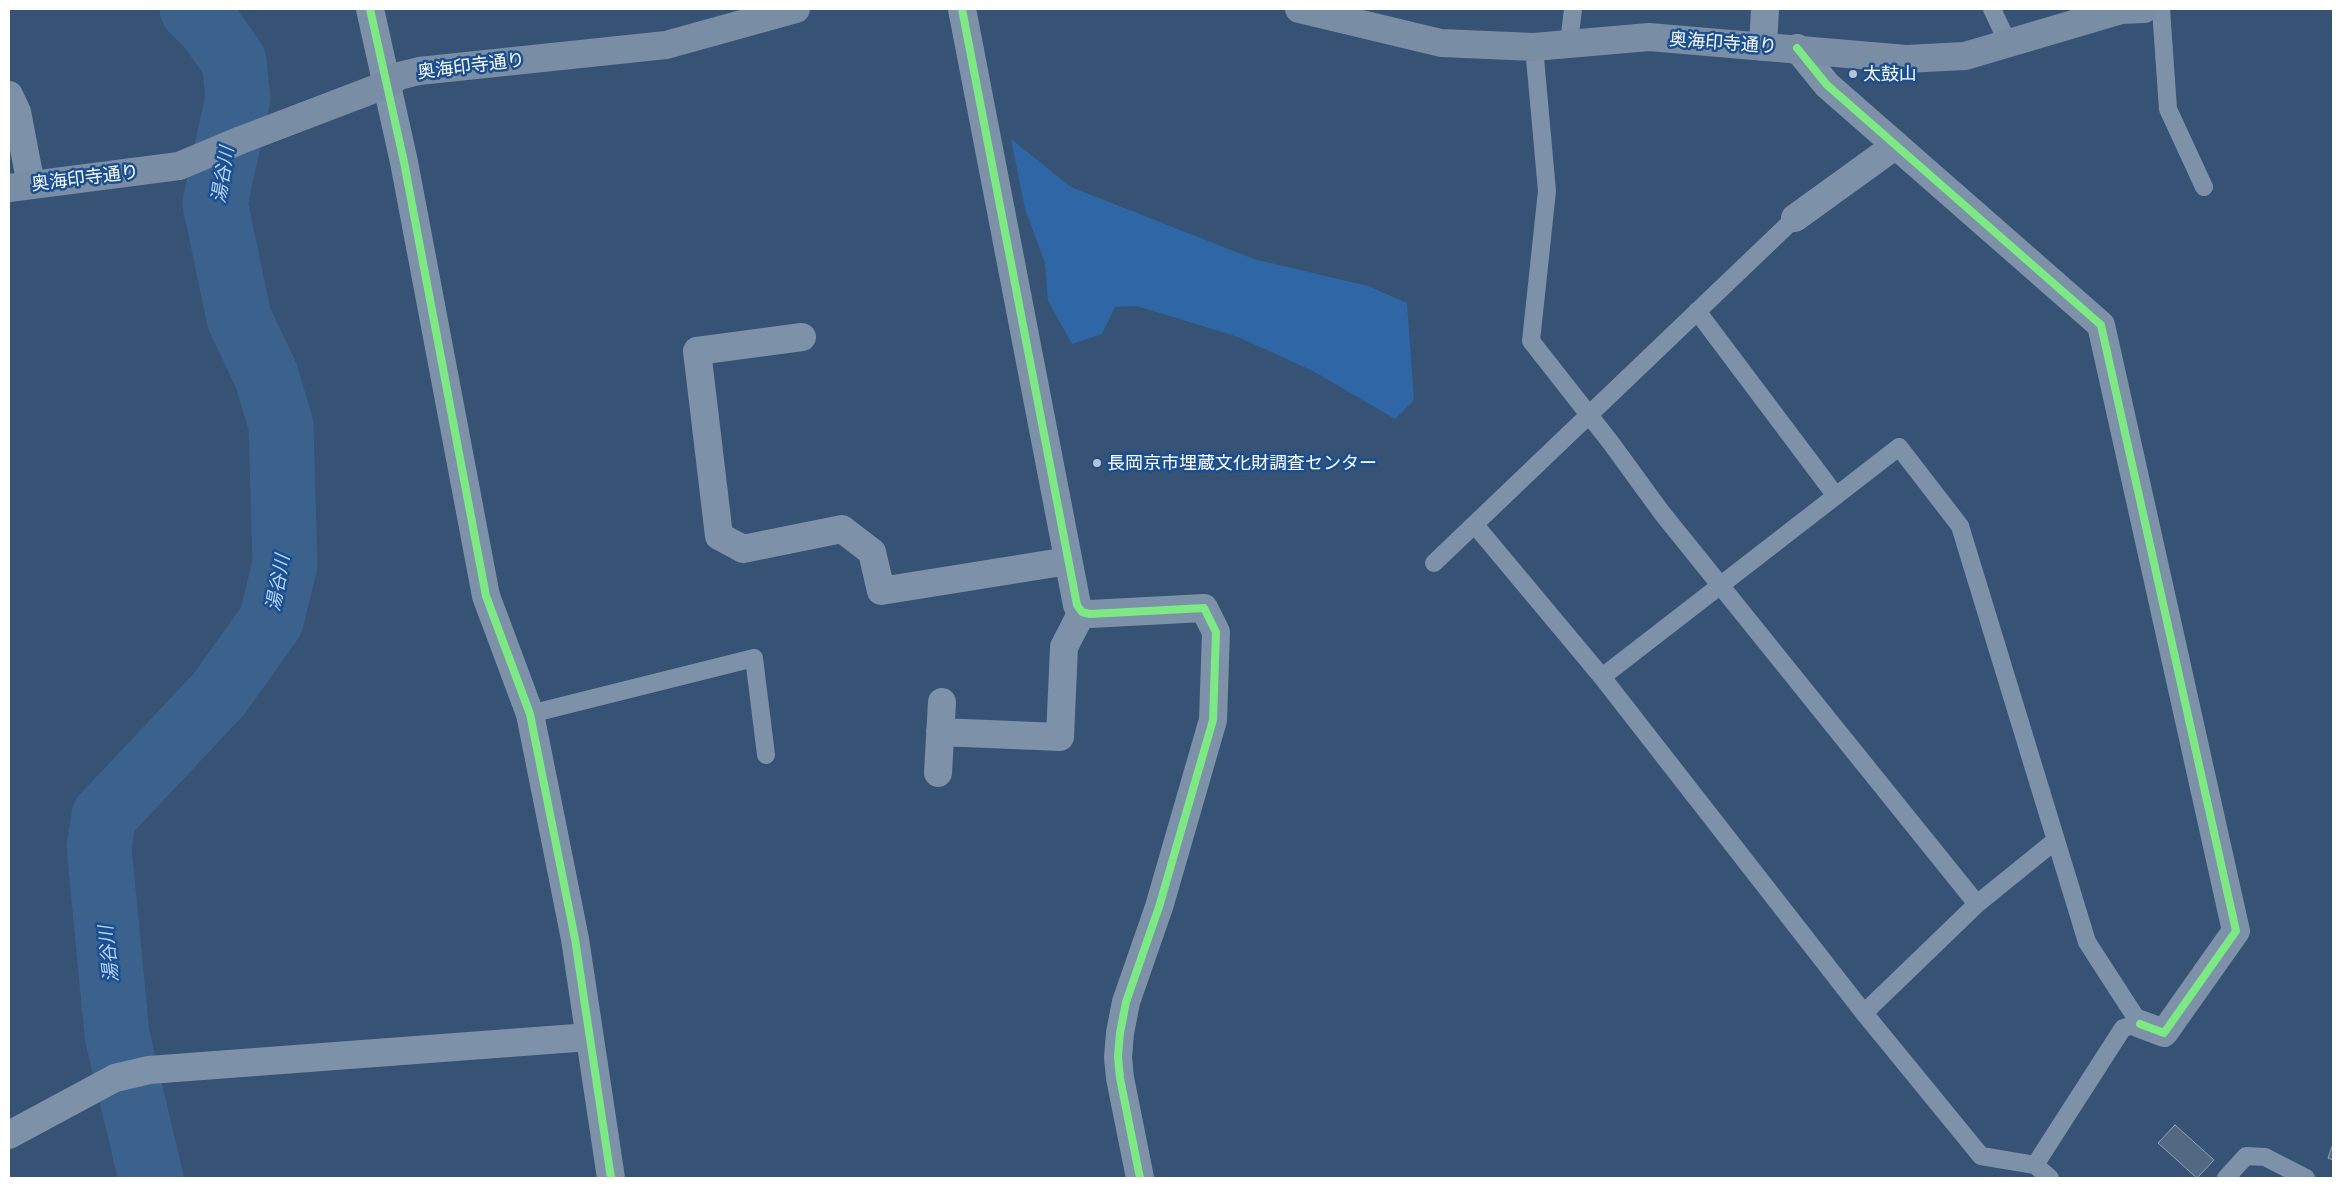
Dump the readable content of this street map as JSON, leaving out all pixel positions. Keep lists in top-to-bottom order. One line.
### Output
{"streets":{"street":["奥海印寺通り"]},"water":["湯谷川"],"places":["太鼓山","長岡京市埋蔵文化財調査センター"]}
